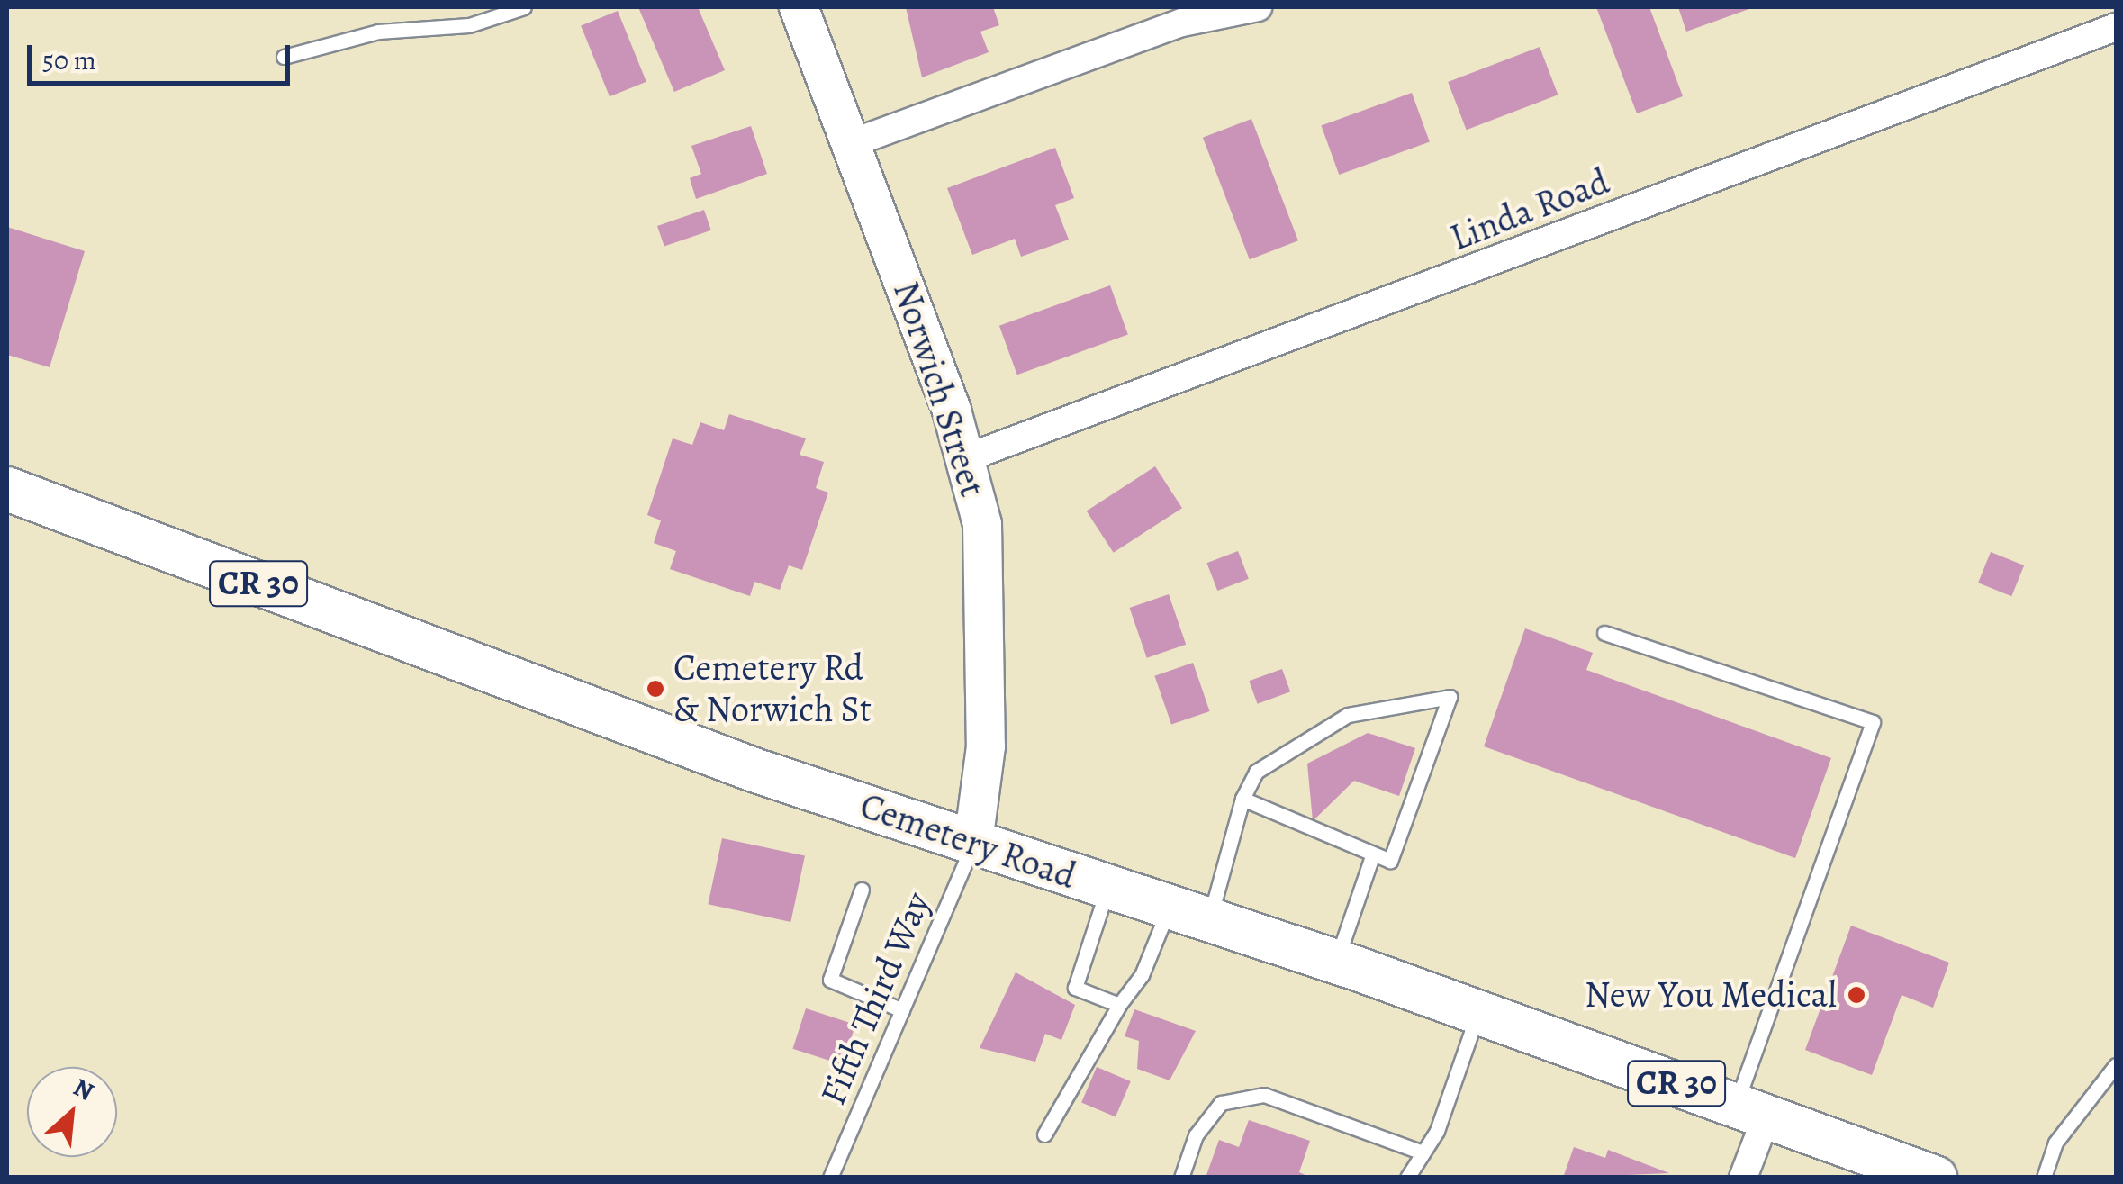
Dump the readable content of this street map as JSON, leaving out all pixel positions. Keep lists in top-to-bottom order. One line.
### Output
{"streets":{"main road":["Norwich Street","CR 30","Cemetery Road"],"street":["Linda Road"],"lane":["Fifth Third Way"]},"crossings":[["Linda Road","Norwich Street"],["Norwich Street","Cemetery Road"],["Norwich Street","Fifth Third Way"],["Cemetery Road","Fifth Third Way"]],"places":["Cemetery Rd & Norwich St","New You Medical"],"scale_bar":"50 m","north":"top right"}
